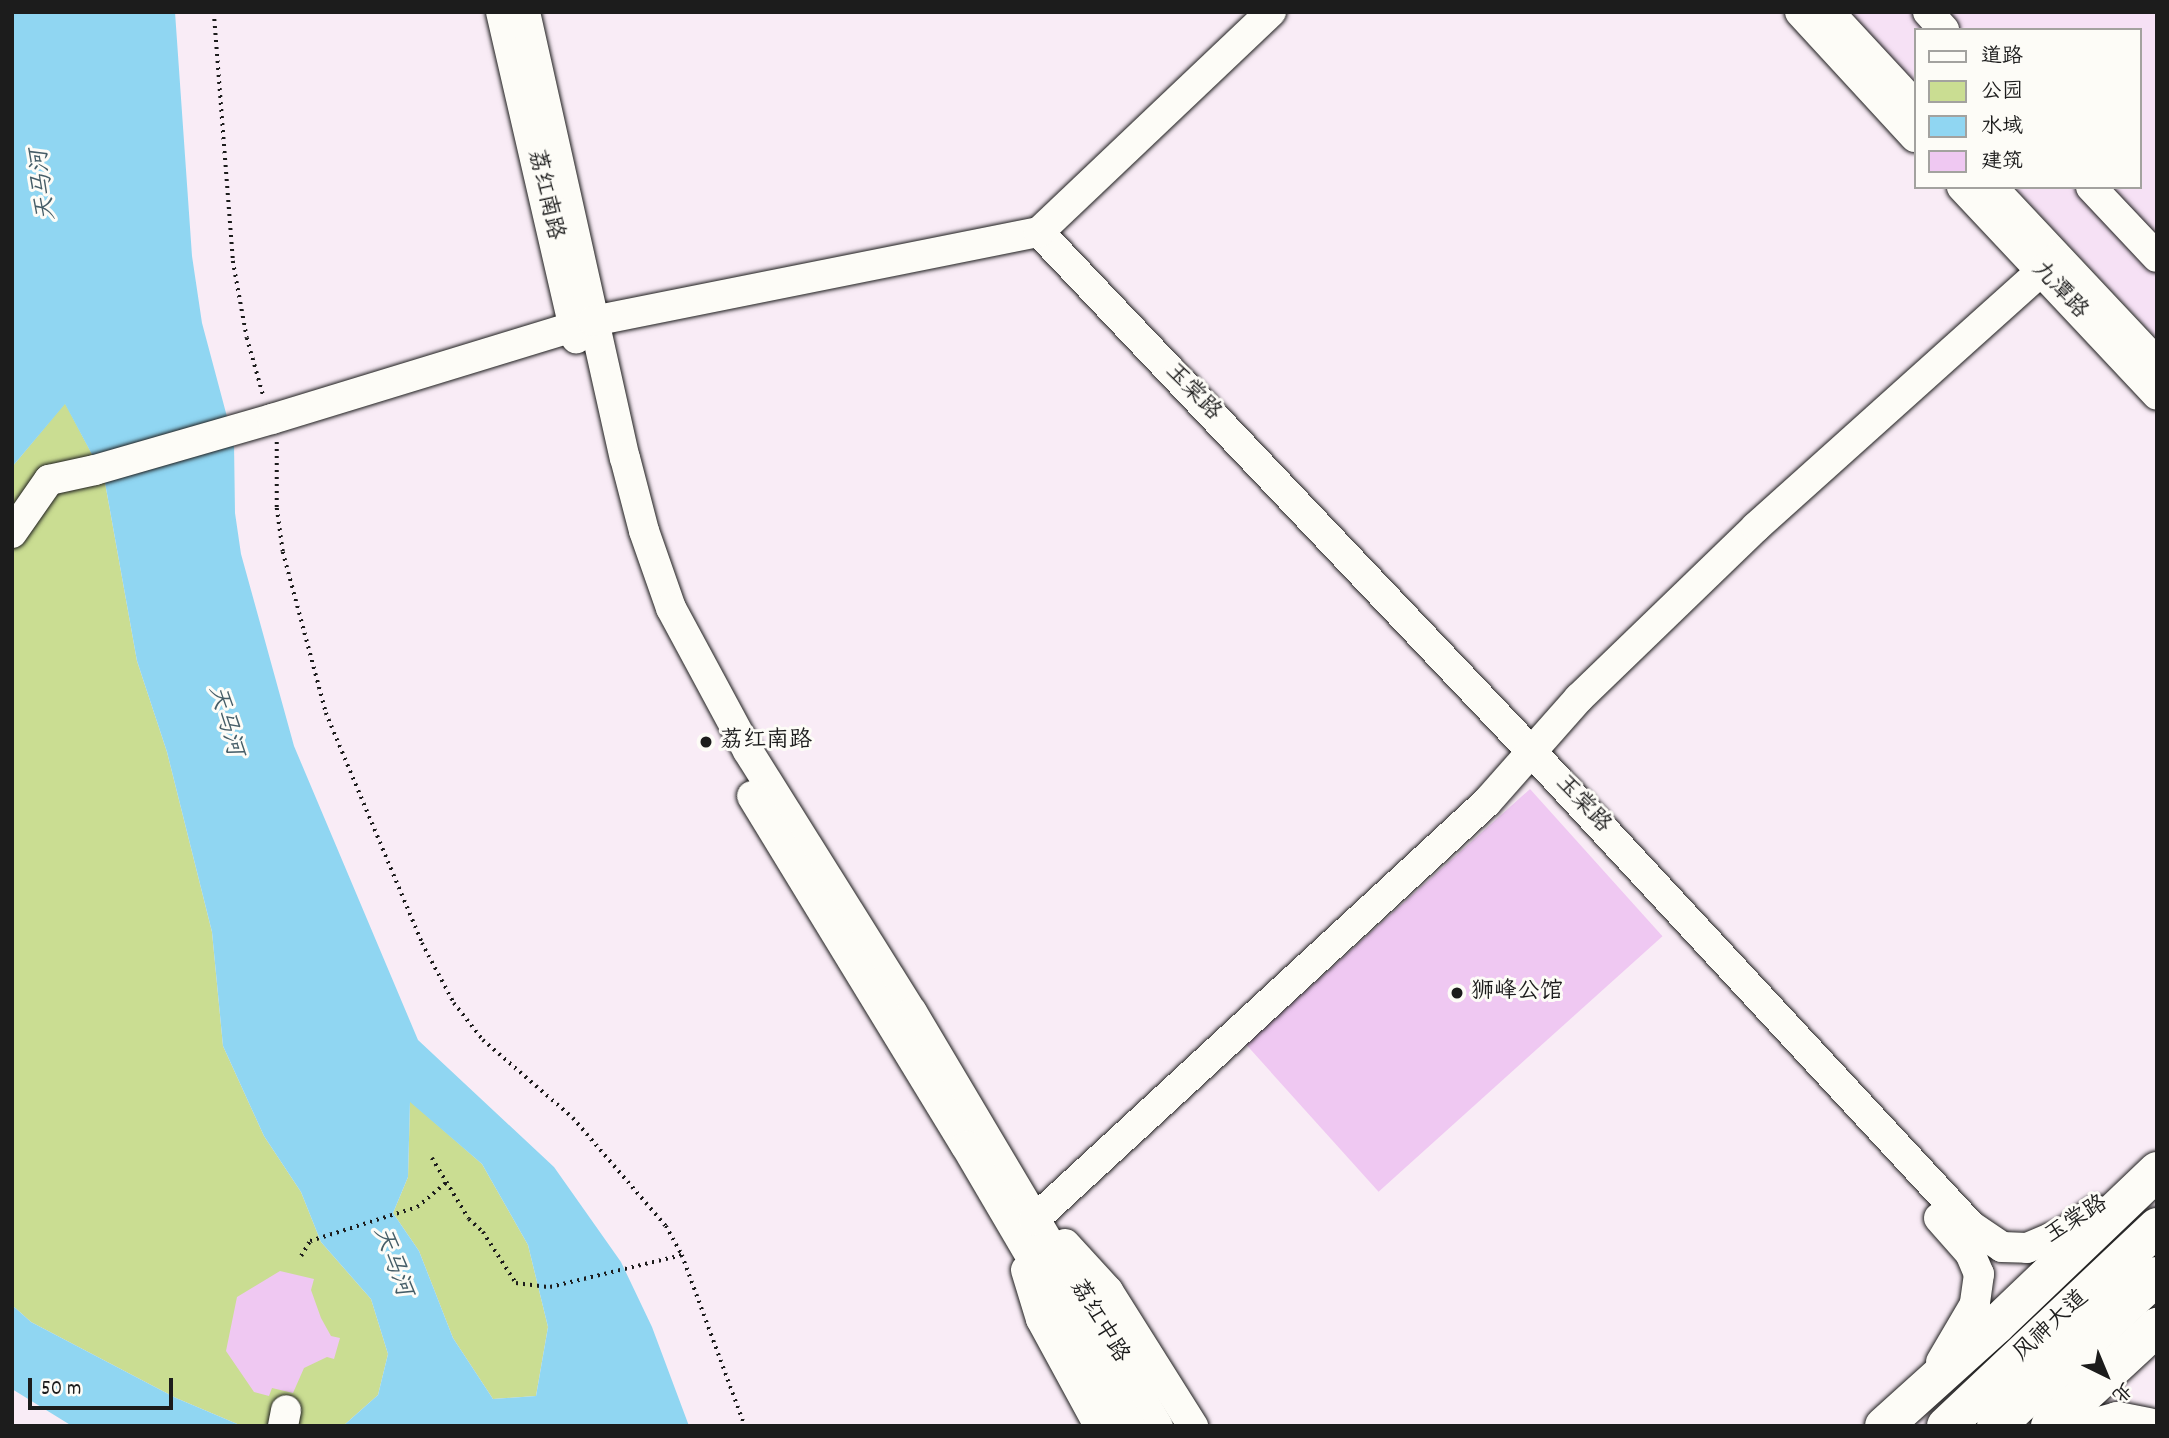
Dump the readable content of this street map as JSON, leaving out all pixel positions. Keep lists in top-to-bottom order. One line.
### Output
{"streets":{"highway":["风神大道"],"street":["荔红南路","九潭路","玉棠路","荔红中路"]},"crossings":[["荔红南路","荔红中路"]],"water":["天马河"],"places":["荔红南路","狮峰公馆"],"legend":["道路","公园","水域","建筑"],"scale_bar":"50 m","north":"bottom right"}
